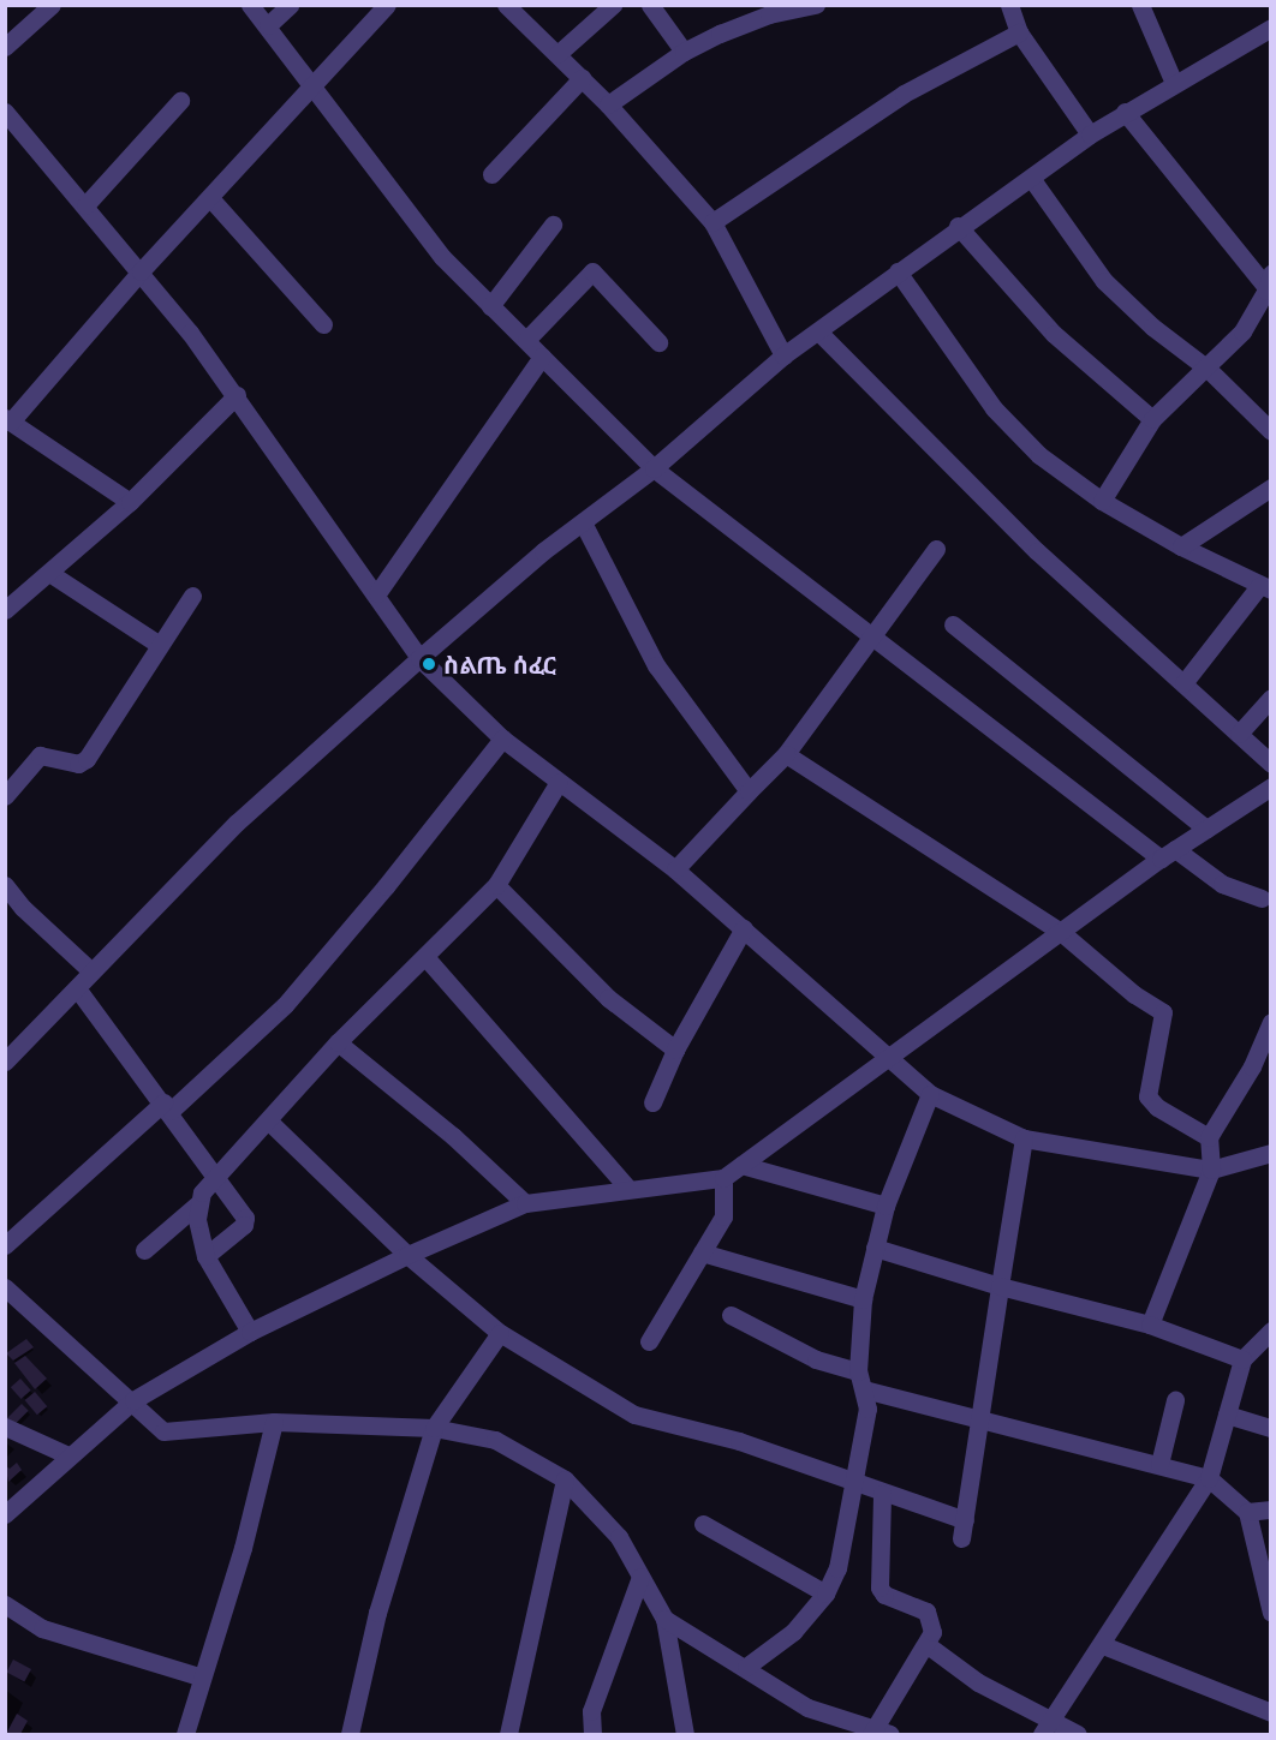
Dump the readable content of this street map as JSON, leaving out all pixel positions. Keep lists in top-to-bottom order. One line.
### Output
{"places":["ስልጤ ሰፈር"]}
